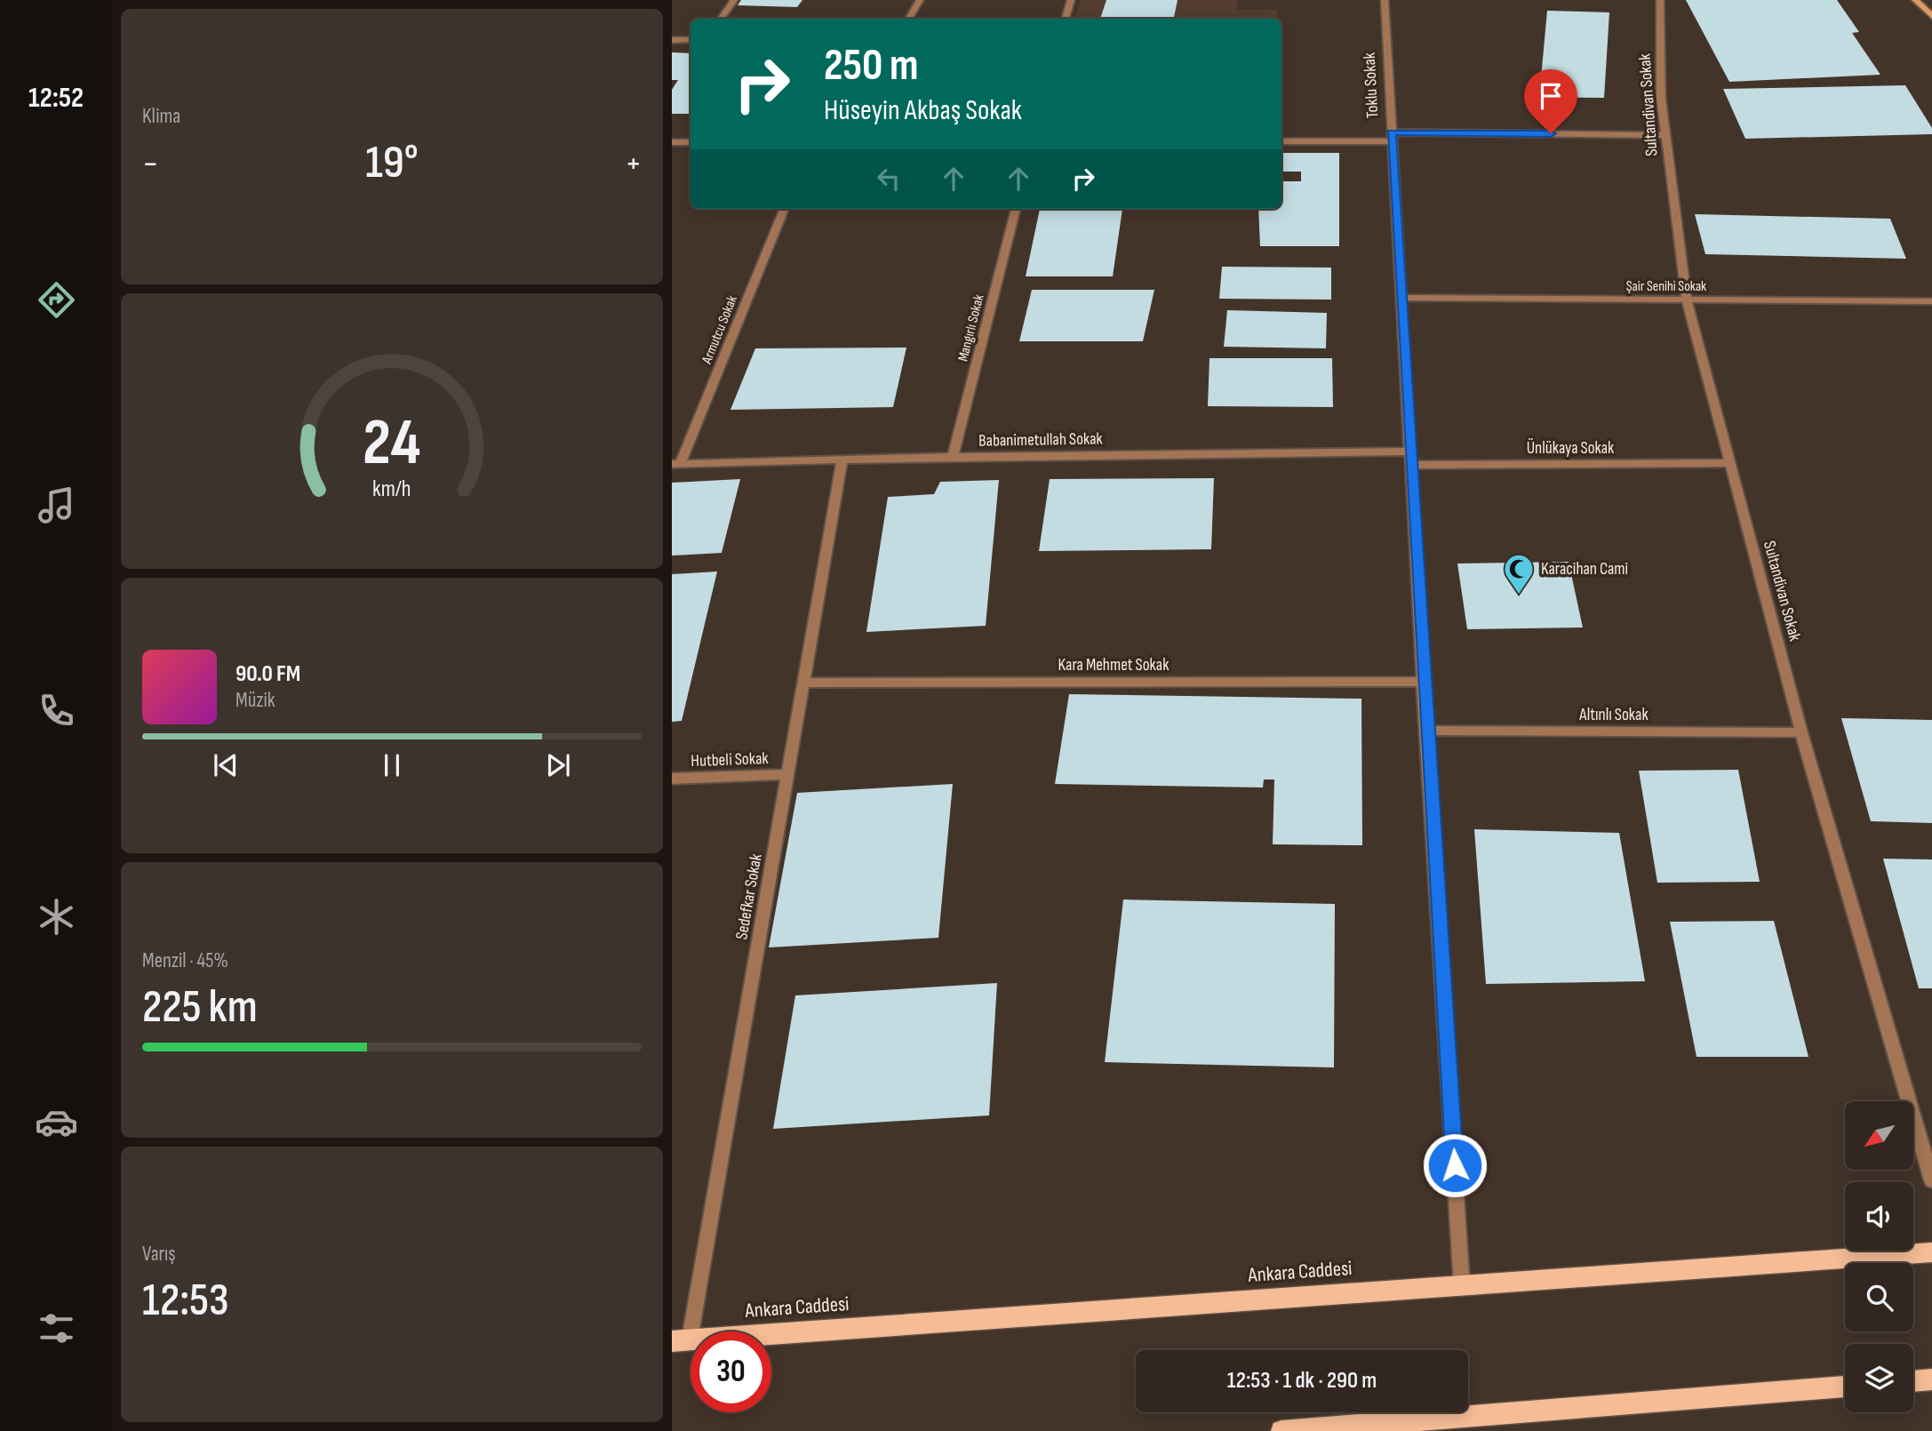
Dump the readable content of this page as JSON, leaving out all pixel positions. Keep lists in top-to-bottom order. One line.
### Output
{"streets":{"main road":["Ankara Caddesi"],"street":["Toklu Sokak","Sultandivan Sokak","Şair Senihi Sokak","Mangırlı Sokak","Armutcu Sokak","Babanimetullah Sokak","Ünlükaya Sokak","Kara Mehmet Sokak","Altınlı Sokak","Hutbeli Sokak","Sedefkar Sokak"]},"crossings":[["Toklu Sokak","Şair Senihi Sokak"],["Toklu Sokak","Babanimetullah Sokak"],["Toklu Sokak","Ünlükaya Sokak"],["Toklu Sokak","Kara Mehmet Sokak"],["Toklu Sokak","Altınlı Sokak"],["Toklu Sokak","Ankara Caddesi"],["Sultandivan Sokak","Şair Senihi Sokak"],["Sultandivan Sokak","Ünlükaya Sokak"],["Sultandivan Sokak","Altınlı Sokak"],["Mangırlı Sokak","Babanimetullah Sokak"],["Armutcu Sokak","Babanimetullah Sokak"],["Babanimetullah Sokak","Ünlükaya Sokak"],["Babanimetullah Sokak","Sedefkar Sokak"],["Kara Mehmet Sokak","Sedefkar Sokak"],["Hutbeli Sokak","Sedefkar Sokak"],["Sedefkar Sokak","Ankara Caddesi"]],"places":{"mosque":["Karacihan Cami"]},"north":"bottom left","page":{"tabs":"12:52","tile":["Klima",["Menzil · 45%","225 km"],["Varış","12:53"]],"turn":["250 m","Hüseyin Akbaş Sokak"],"heat":["−","19°","+"],"song":["90.0 FM","Müzik"],"limit":"30","trip":"12:53 · 1 dk · 290 m","gauge":["24","km/h"]}}
